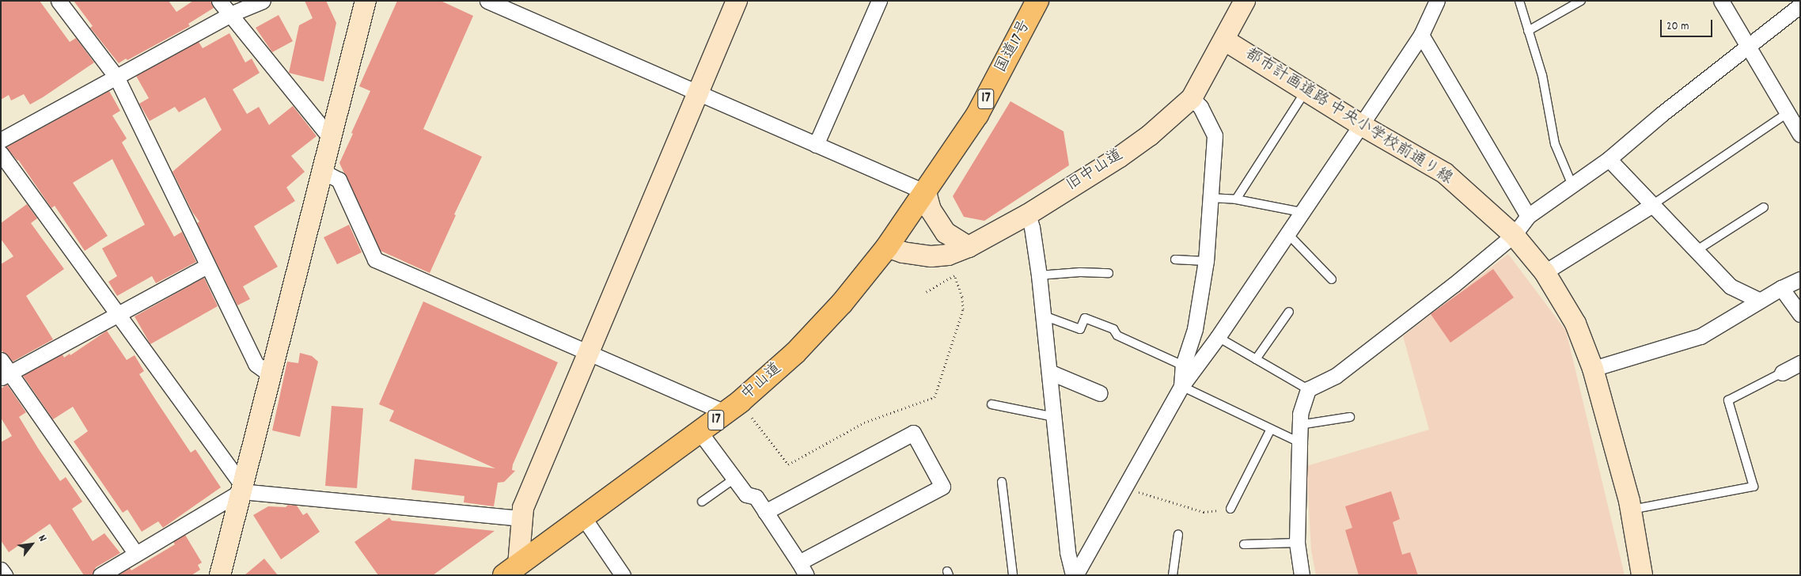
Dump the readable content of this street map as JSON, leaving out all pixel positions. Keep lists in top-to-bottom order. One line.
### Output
{"streets":{"highway":["国道17号","17","中山道"],"street":["都市計画道路 中央小学校前通り線","旧中山道"]},"crossings":[["国道17号","中山道"],["都市計画道路 中央小学校前通り線","旧中山道"],["旧中山道","中山道"]],"scale_bar":"20 m","north":"top right"}
